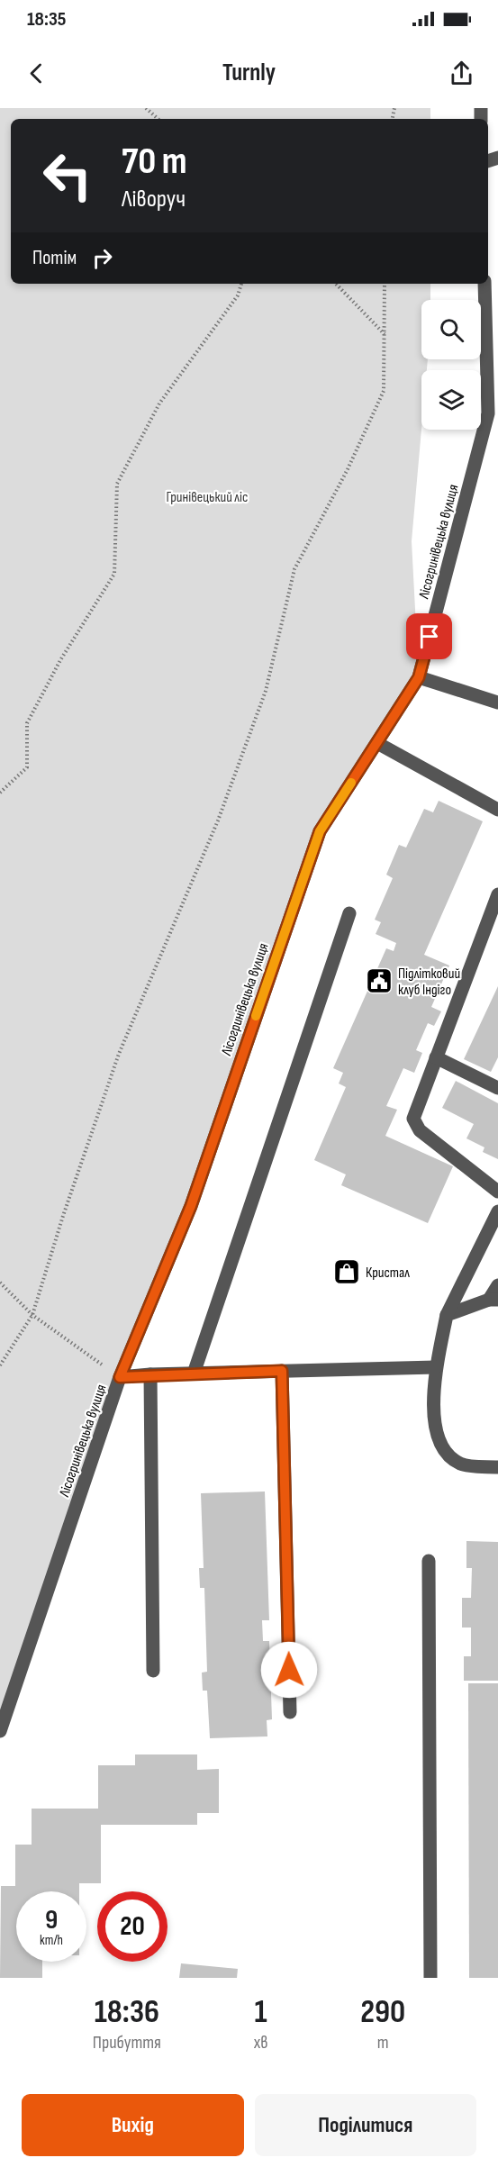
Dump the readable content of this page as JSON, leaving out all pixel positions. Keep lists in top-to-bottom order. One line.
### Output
{"streets":{"street":["Лісогринівецька вулиця"]},"parks":["Гринівецький ліс"],"places":{"public building":["Підлітковий клуб Індіго"],"shop":["Кристал"]},"page":{"status":"18:35","header":"Turnly","turn":["70 m","Ліворуч"],"then":"Потім","speed":"9 km/h","limit":"20","eta":["18:36","Прибуття","1","хв","290","m"],"buttons":["Вихід","Поділитися"]}}
